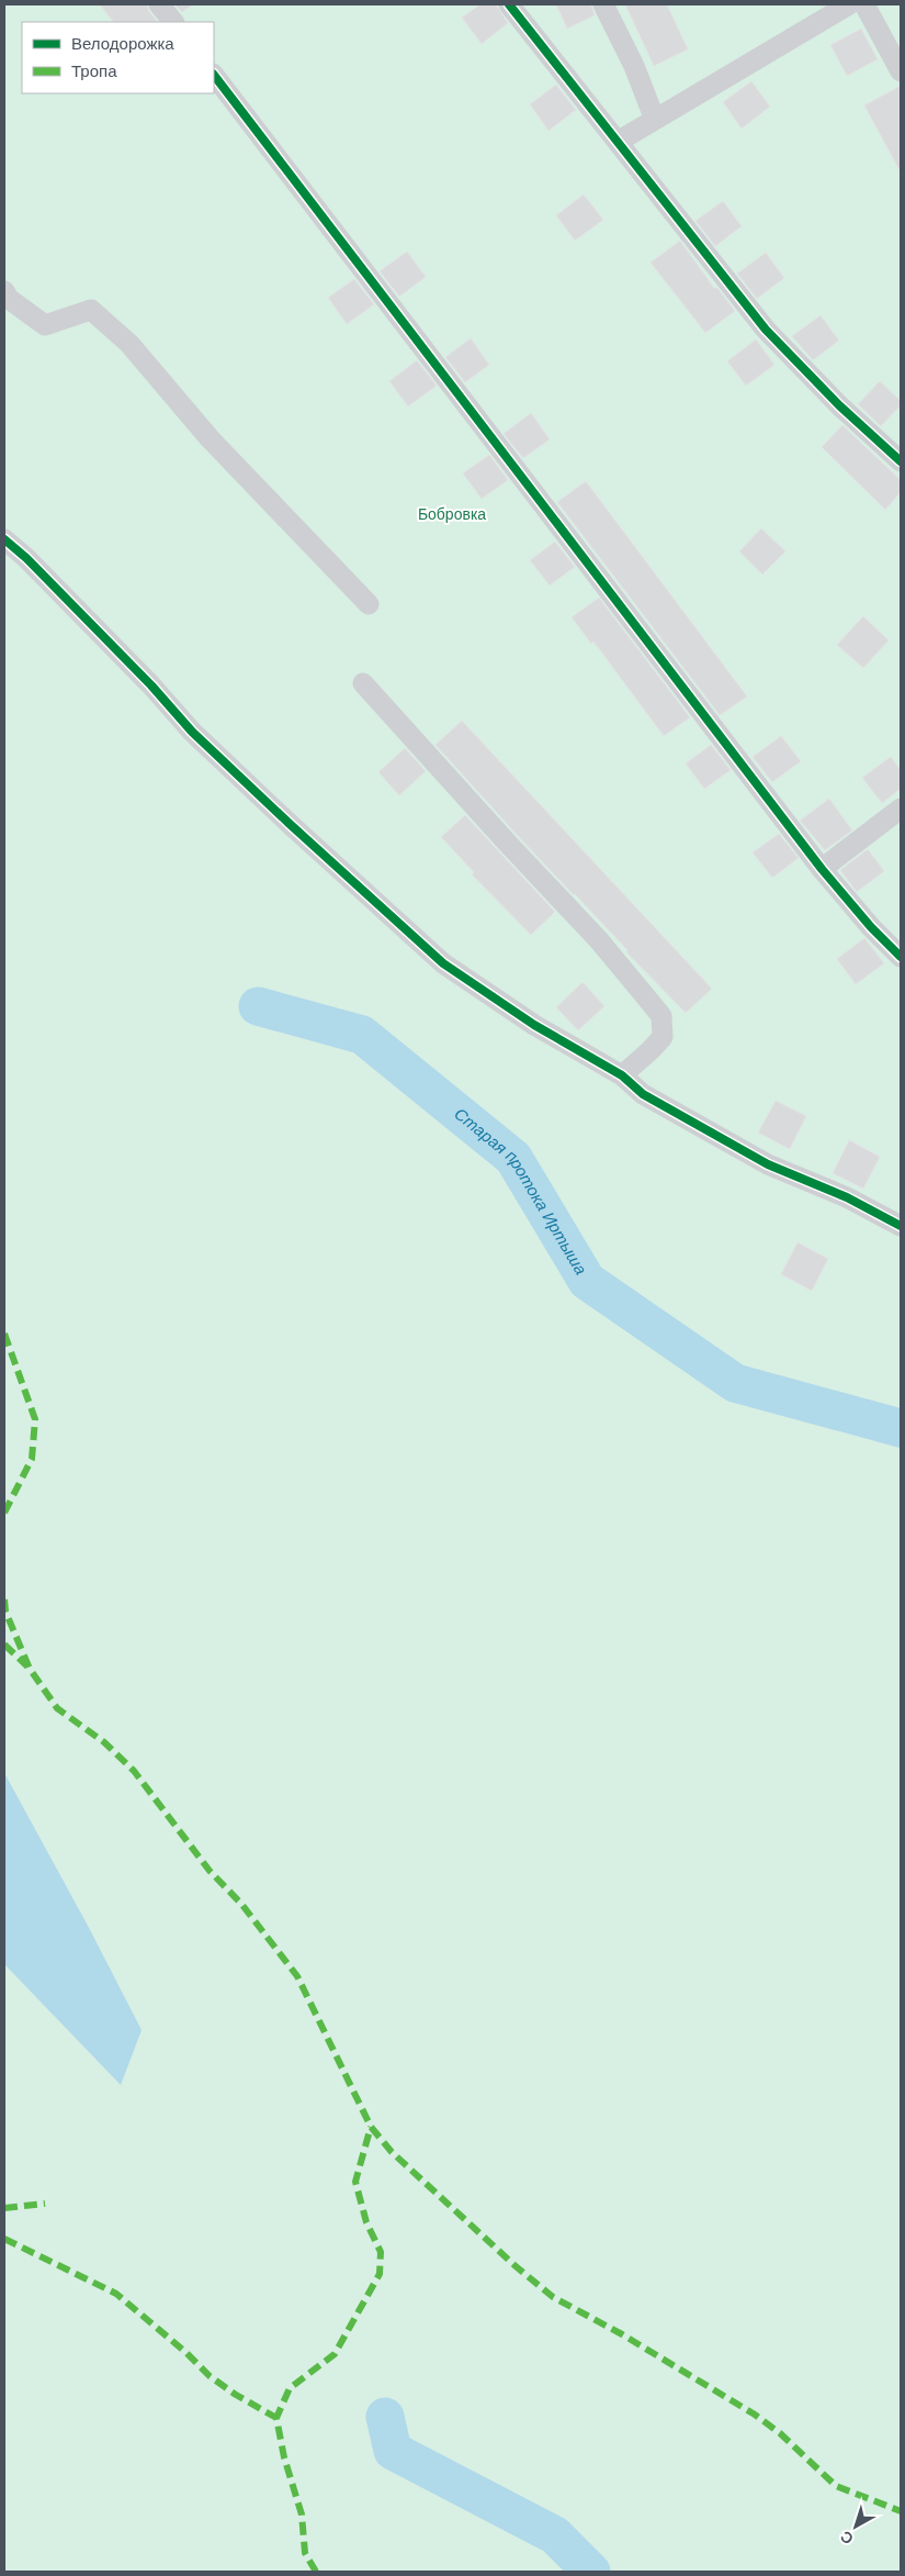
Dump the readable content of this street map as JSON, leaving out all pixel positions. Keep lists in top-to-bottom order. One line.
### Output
{"water":["Старая протока Иртыша"],"parks":["Бобровка"],"legend":["Велодорожка","Тропа"],"north":"bottom left"}
